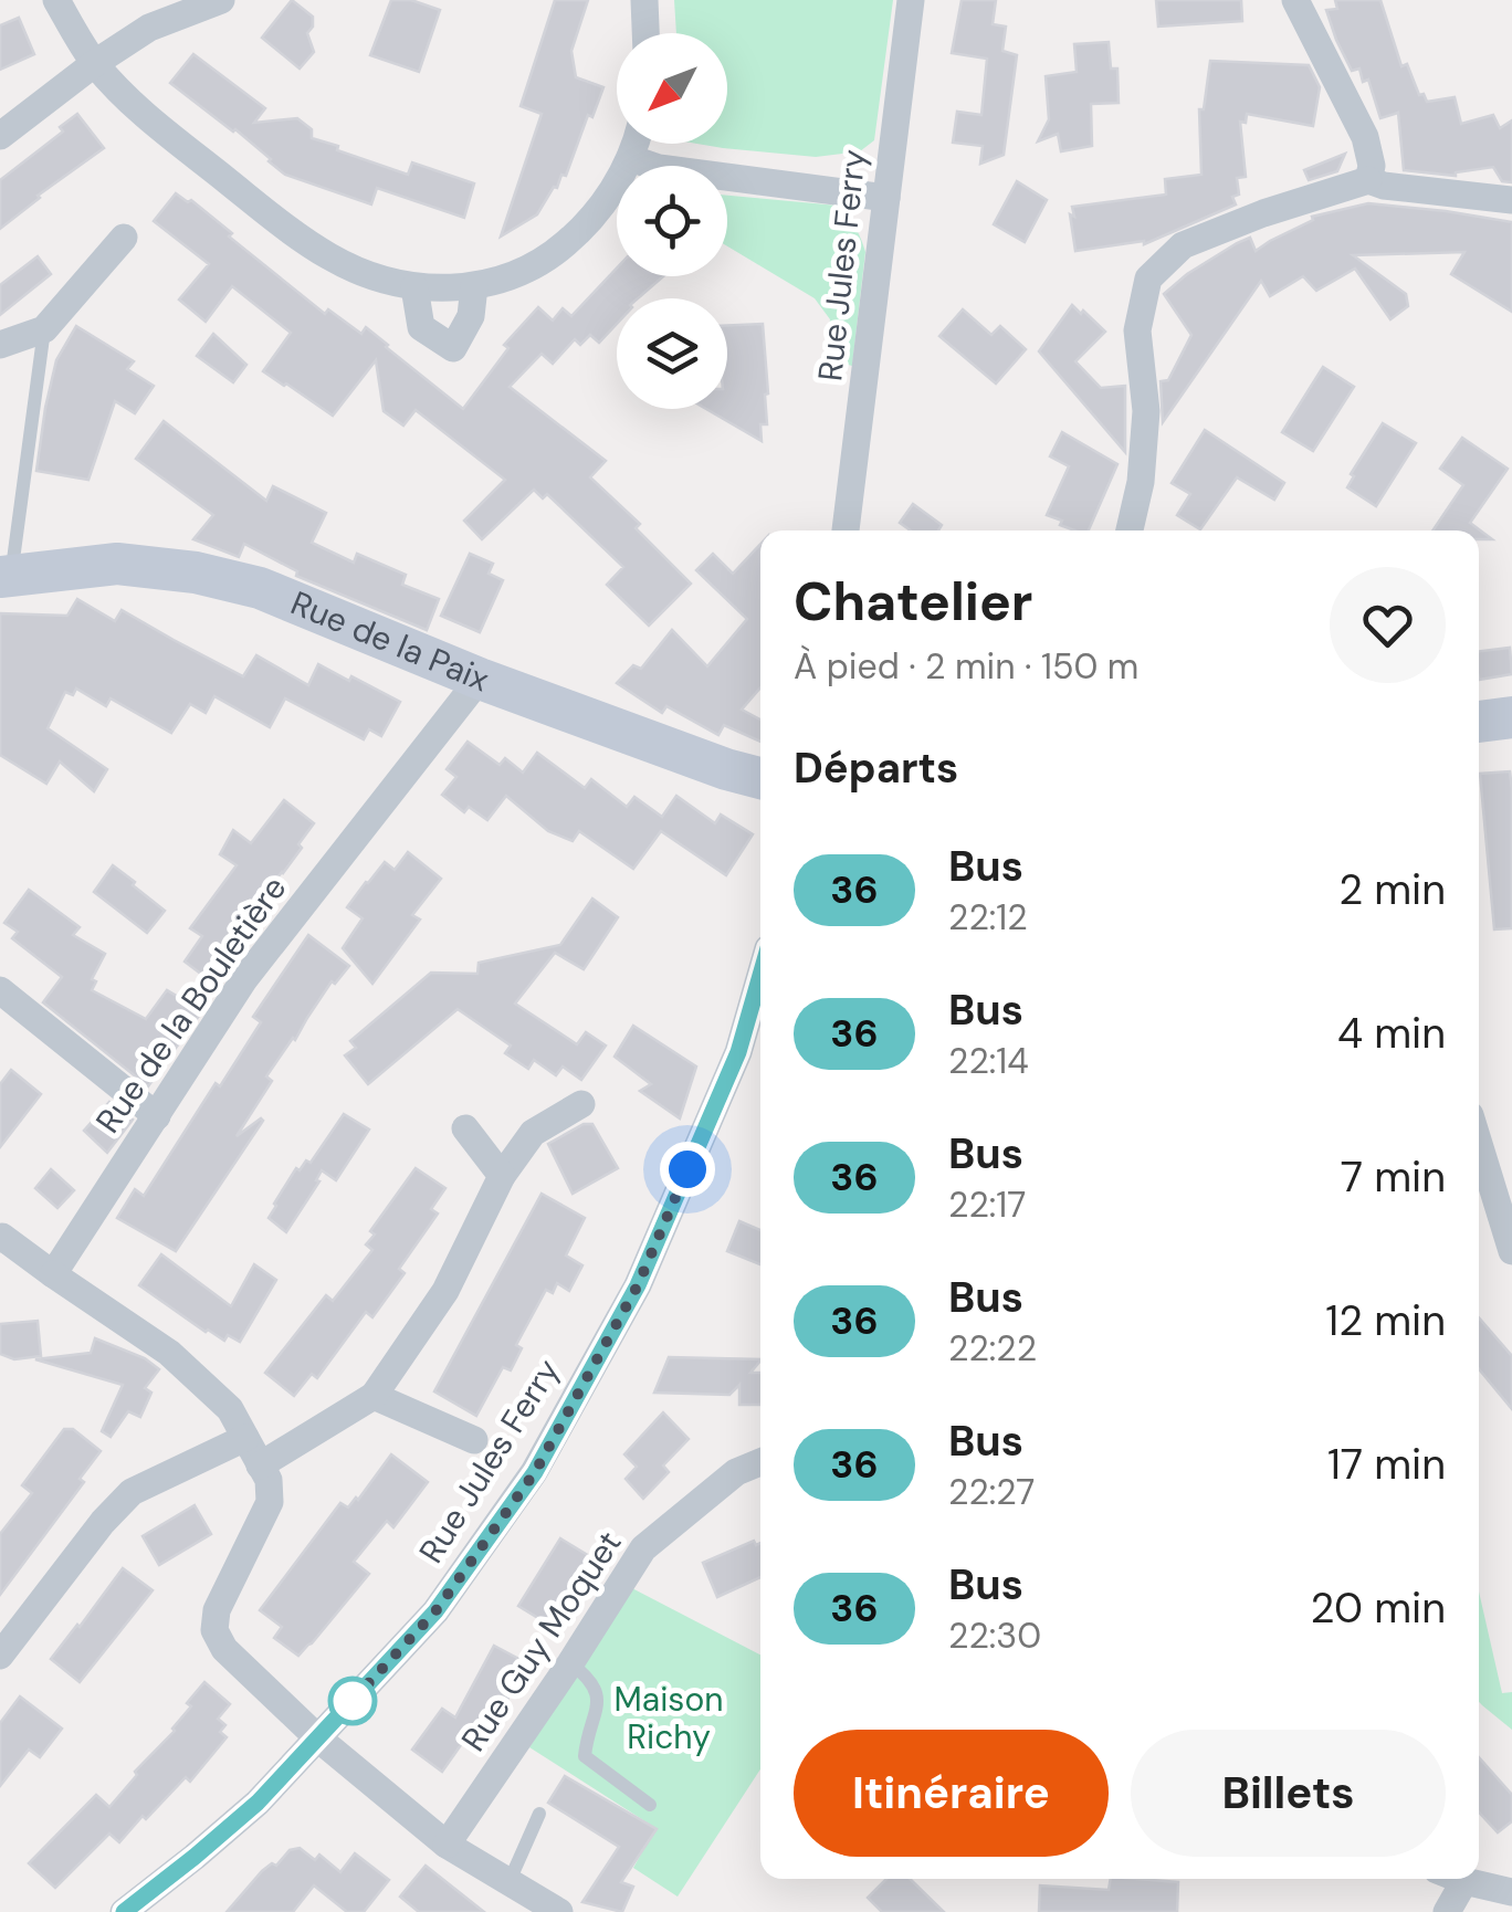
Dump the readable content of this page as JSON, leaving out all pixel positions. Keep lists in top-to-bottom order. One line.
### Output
{"streets":{"street":["Rue Jules Ferry","Rue de la Paix","Rue de la Bouletière","Rue Guy Moquet"]},"crossings":[["Rue de la Paix","Rue de la Bouletière"]],"parks":["Maison Richy"],"lines":["bus line 36"],"north":"bottom left","page":{"heading":[["Chatelier","À pied · 2 min · 150 m"],"Départs"],"list":[{"mark":"36","name":"Bus","note":"22:12","value":"2 min"},{"mark":"36","name":"Bus","note":"22:14","value":"4 min"},{"mark":"36","name":"Bus","note":"22:17","value":"7 min"},{"mark":"36","name":"Bus","note":"22:22","value":"12 min"},{"mark":"36","name":"Bus","note":"22:27","value":"17 min"},{"mark":"36","name":"Bus","note":"22:30","value":"20 min"}],"buttons":["Itinéraire","Billets"]}}
